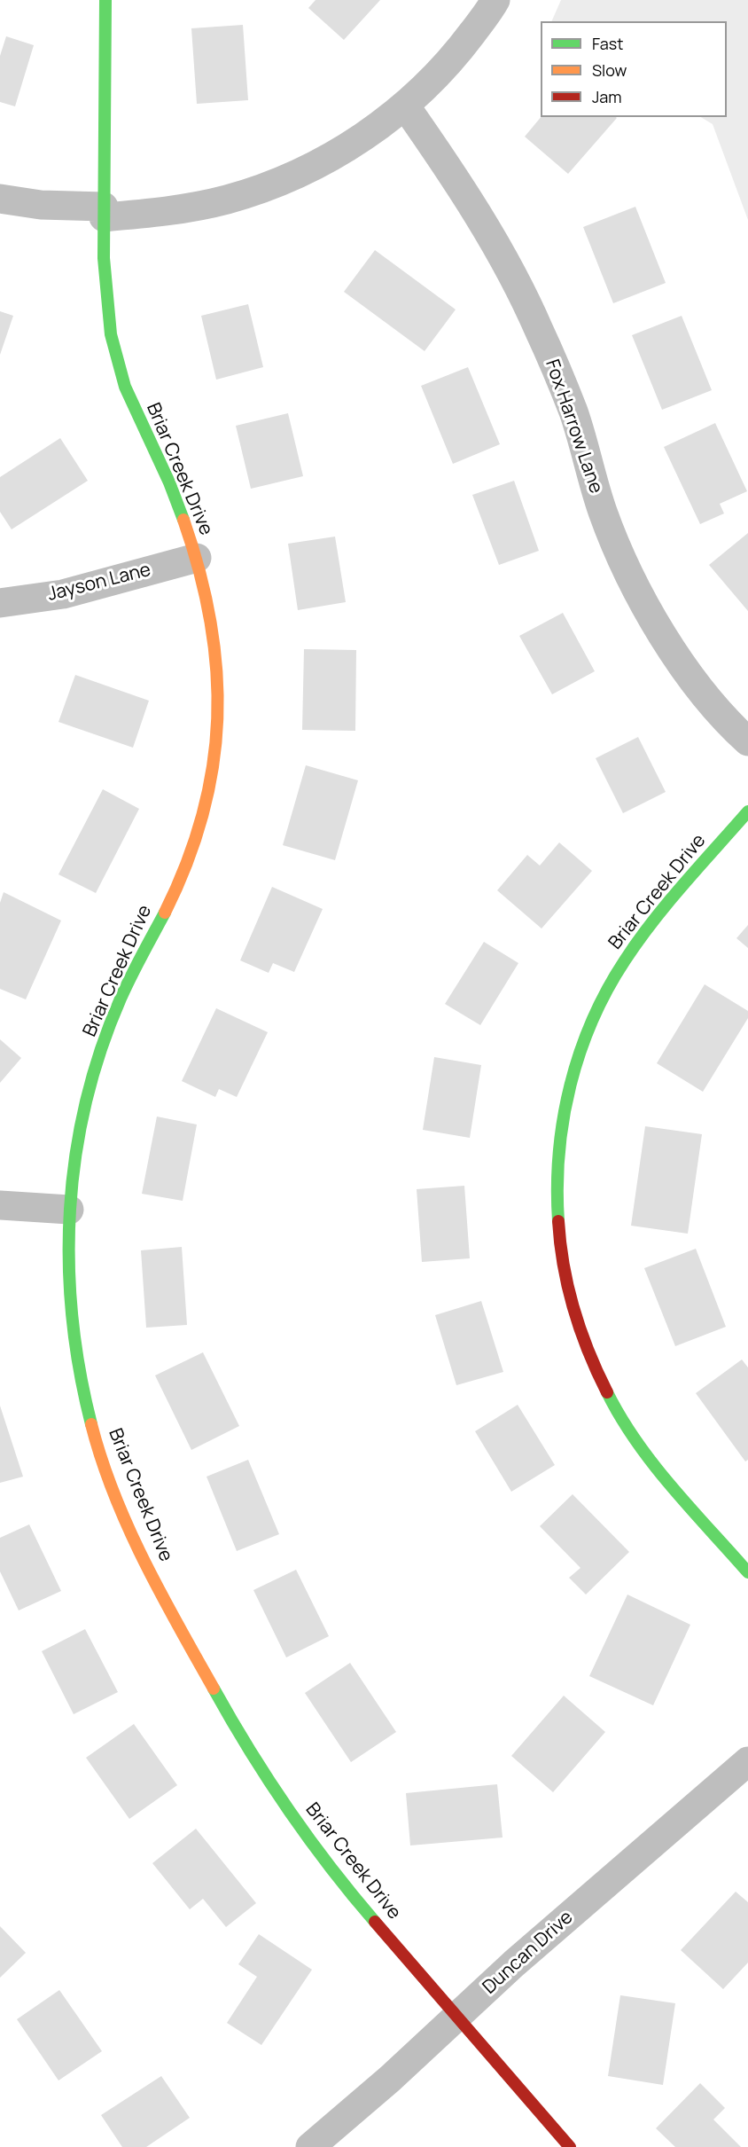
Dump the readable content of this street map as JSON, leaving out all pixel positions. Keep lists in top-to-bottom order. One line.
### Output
{"streets":{"street":["Fox Harrow Lane","Briar Creek Drive","Jayson Lane","Duncan Drive"]},"crossings":[["Briar Creek Drive","Jayson Lane"],["Briar Creek Drive","Duncan Drive"]],"legend":["Fast","Slow","Jam"]}
